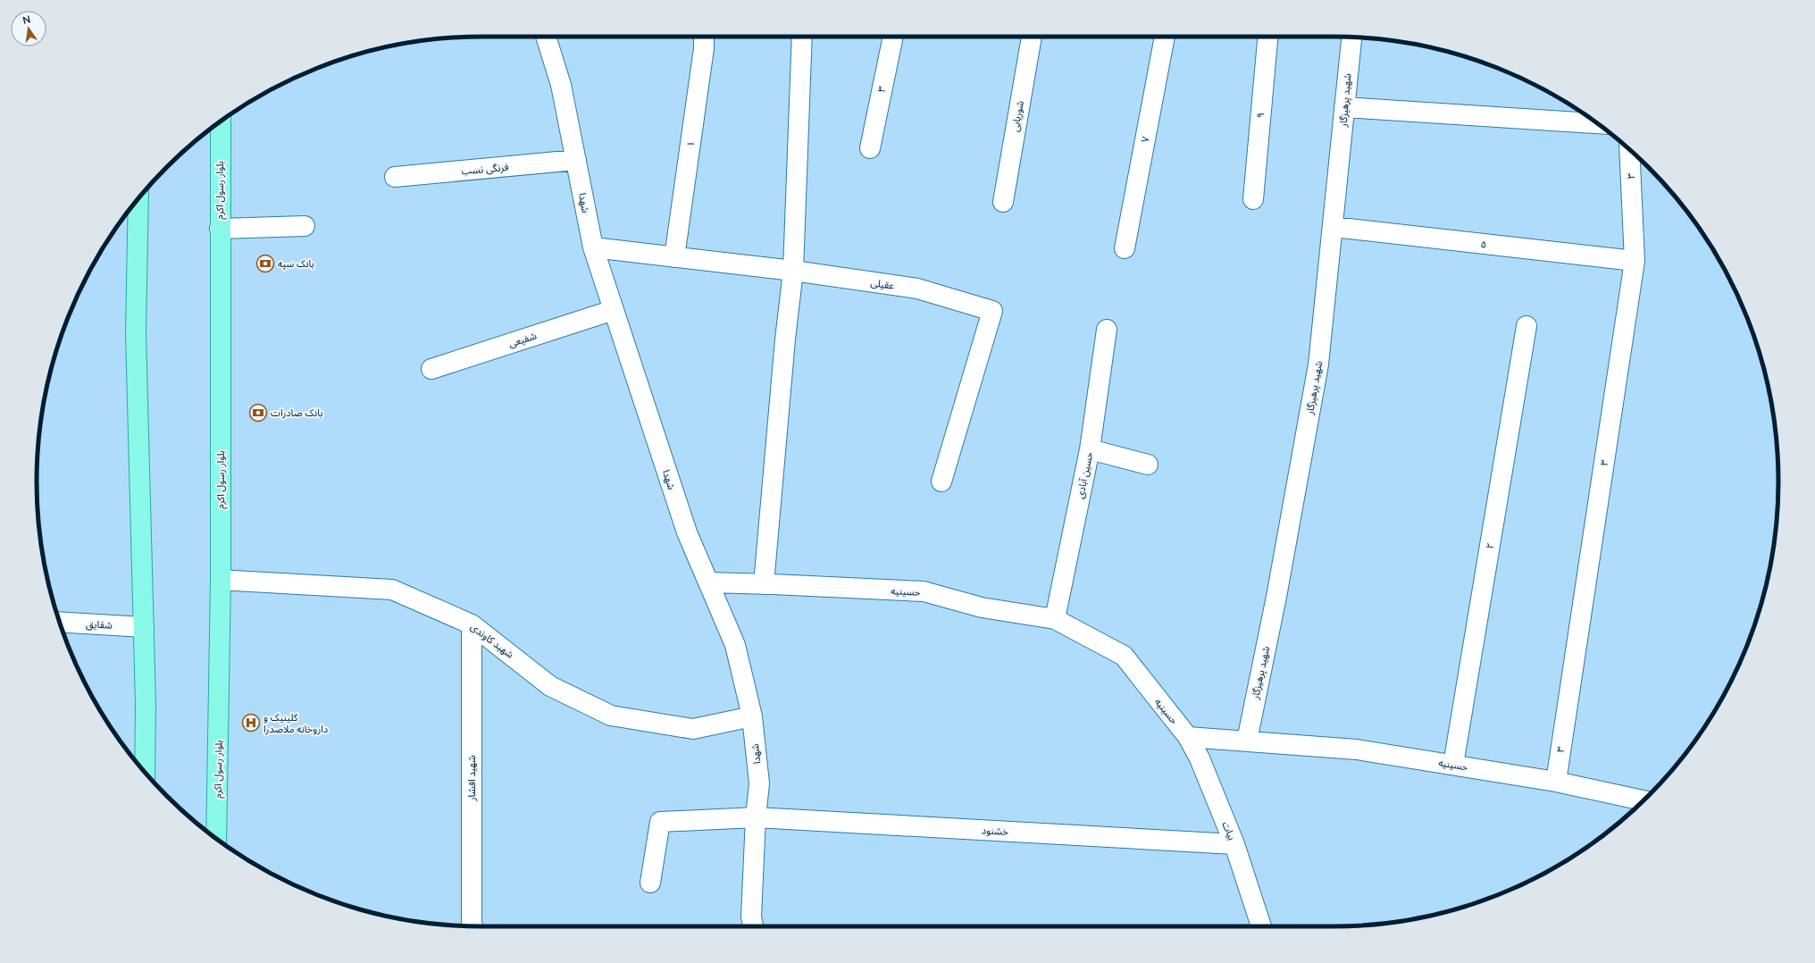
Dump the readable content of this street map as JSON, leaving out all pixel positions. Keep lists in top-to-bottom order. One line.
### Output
{"streets":{"main road":["بلوار رسول اکرم"],"street":["۳","شهید پرهیزگار","۹","شوریابی","۷","۱","فرنگی نسب","شهدا","۵","عقیلی","شفیعی","حسین آبادی","۲","حسینیه","شقایق","شهید کاوندی","شهید افشار","خشنود","بیات"]},"crossings":[["۳","۵"],["۳","حسینیه"],["شهید پرهیزگار","۵"],["شهید پرهیزگار","حسینیه"],["۱","عقیلی"],["فرنگی نسب","شهدا"],["بلوار رسول اکرم","شهید کاوندی"],["شهدا","عقیلی"],["شهدا","شفیعی"],["شهدا","حسینیه"],["شهدا","شهید کاوندی"],["شهدا","خشنود"],["حسین آبادی","حسینیه"],["۲","حسینیه"],["حسینیه","بیات"],["شهید کاوندی","شهید افشار"],["خشنود","بیات"]],"places":{"bank":["بانک سپه","بانک صادرات"],"hospital":["کلینیک و داروخانه ملاصدرا"]},"north":"top"}
